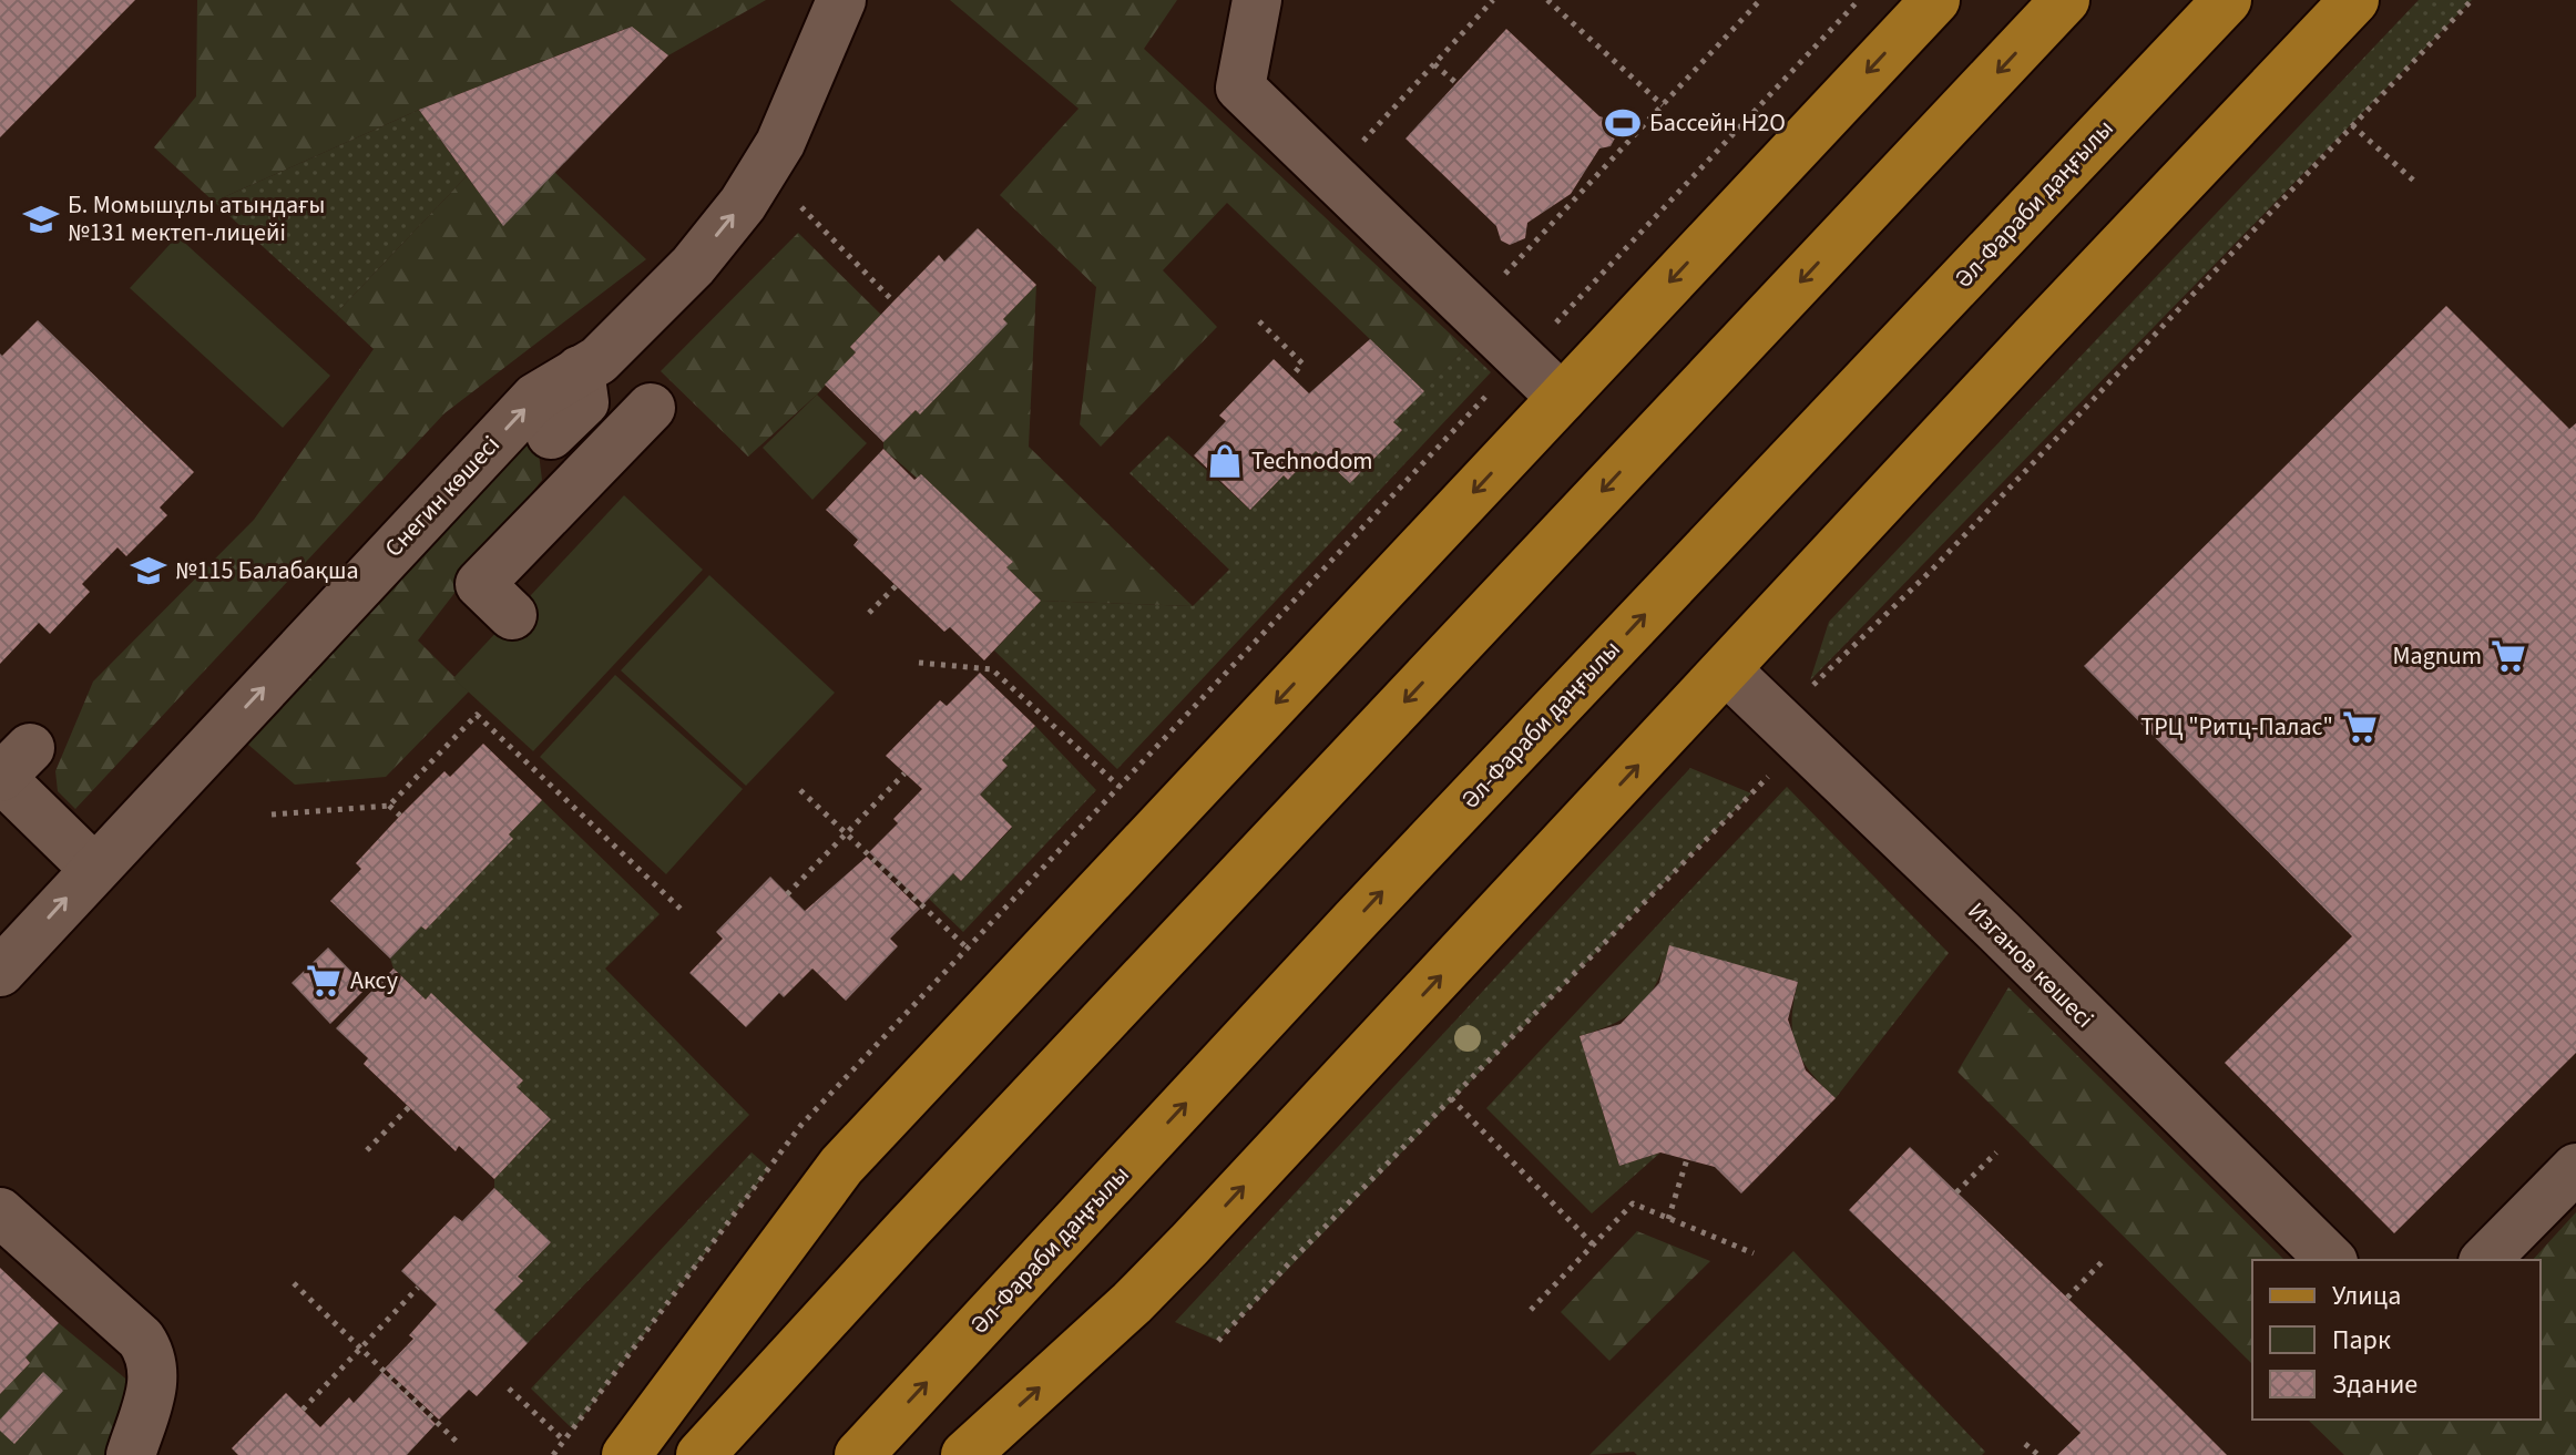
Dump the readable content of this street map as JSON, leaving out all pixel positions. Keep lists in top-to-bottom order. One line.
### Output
{"streets":{"main road":["Әл-Фараби даңғылы"],"street":["Снегин көшесі","Изганов көшесі"]},"one_way":["Снегин көшесі"],"places":{"sports":["Бассейн H2O"],"school or university":["Б. Момышұлы атындағы №131 мектеп-лицейі","№115 Балабақша"],"shop":["Technodom"],"supermarket":["Magnum","ТРЦ \"Ритц-Палас\"","Аксу"]},"legend":["Улица","Парк","Здание"]}
